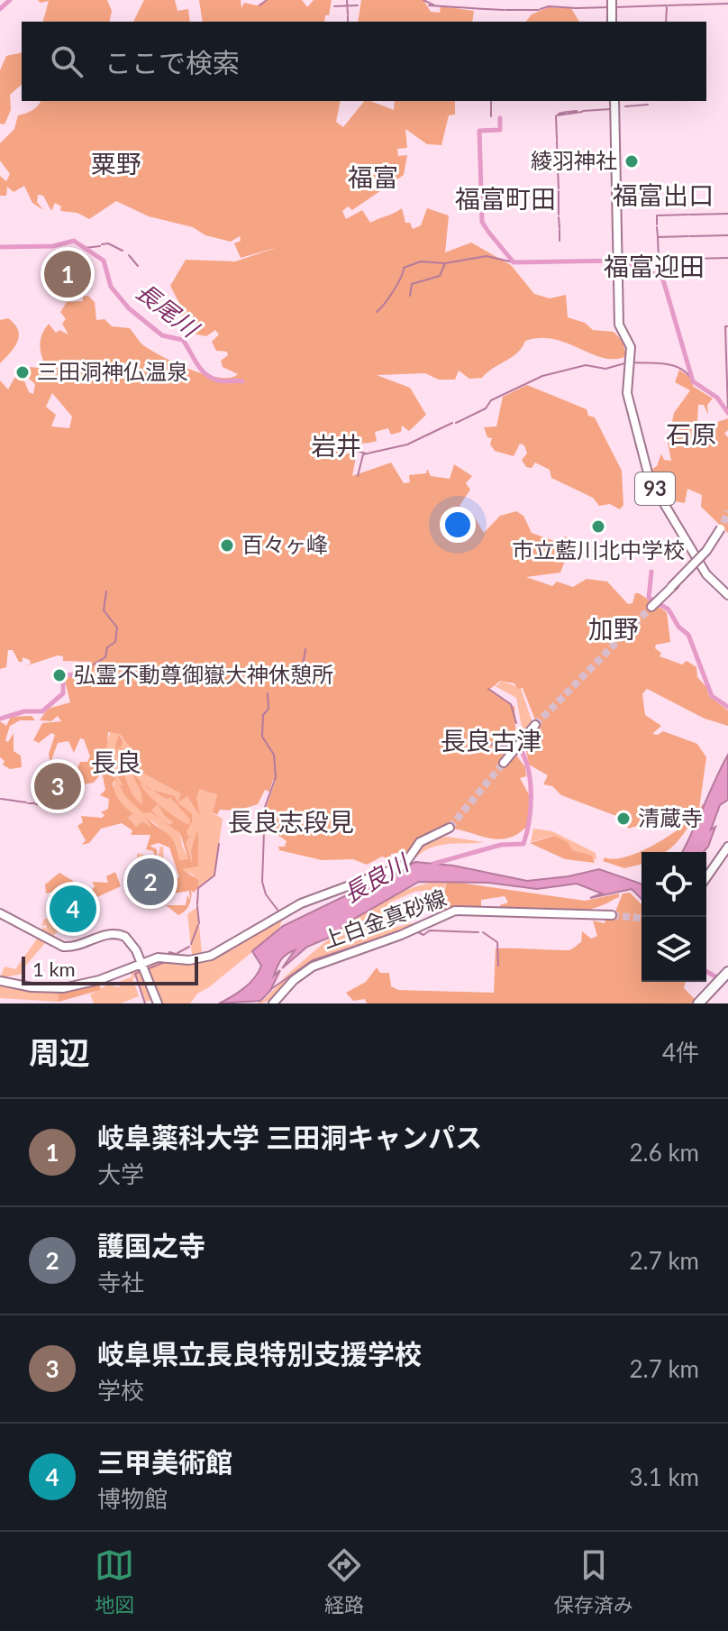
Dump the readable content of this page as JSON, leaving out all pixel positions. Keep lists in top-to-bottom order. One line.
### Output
{"streets":{"main road":["93","上白金真砂線"]},"districts":["粟野","福富","福富出口","福富町田","福富迎田","石原","岩井","加野","長良古津","長良","長良志段見"],"water":["長尾川","長良川"],"places":["綾羽神社","三田洞神仏温泉","市立藍川北中学校","百々ヶ峰","弘霊不動尊御嶽大神休憩所","清蔵寺"],"scale_bar":"1 km","page":{"search":"ここで検索","pins":["1","3","2","4"],"scale":"1 km","heading":["周辺","4件"],"list":[{"mark":"1","name":"岐阜薬科大学 三田洞キャンパス","note":"大学","value":"2.6 km"},{"mark":"2","name":"護国之寺","note":"寺社","value":"2.7 km"},{"mark":"3","name":"岐阜県立長良特別支援学校","note":"学校","value":"2.7 km"},{"mark":"4","name":"三甲美術館","note":"博物館","value":"3.1 km"}],"nav":["地図","経路","保存済み"]}}
